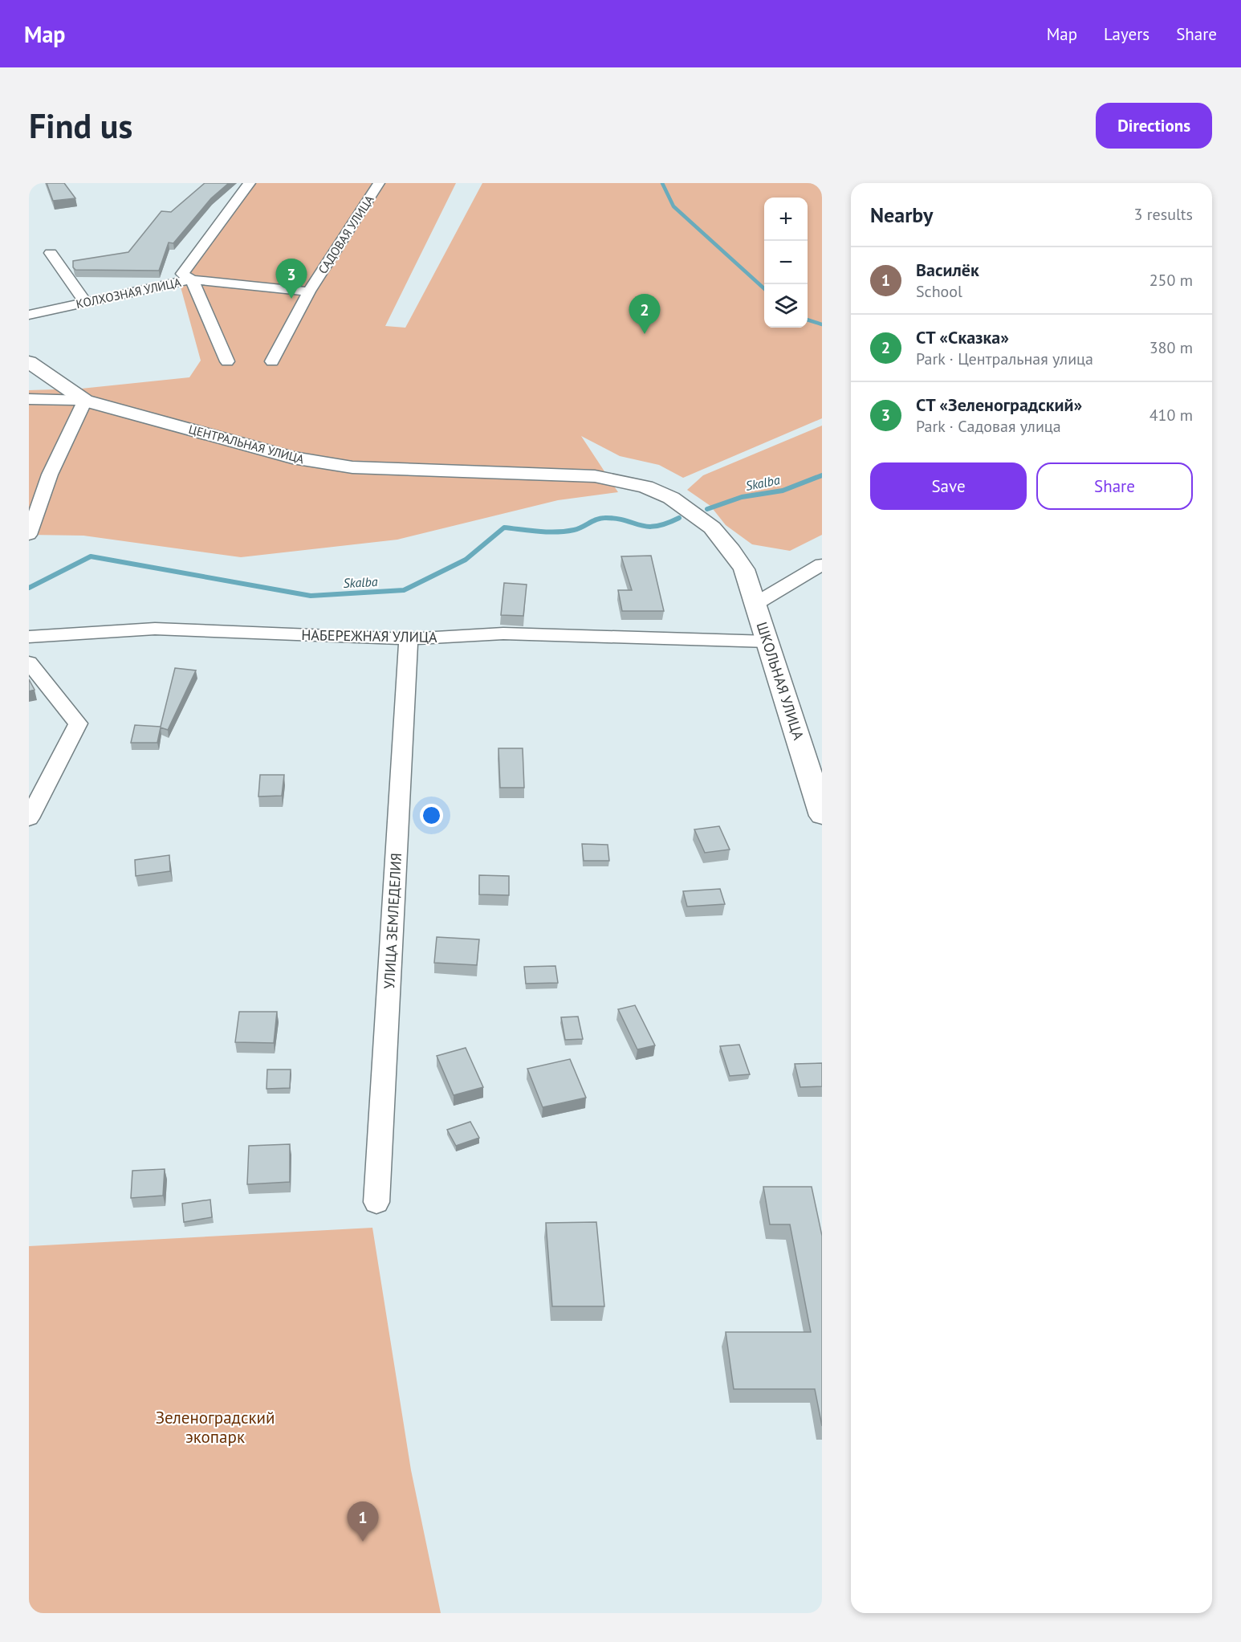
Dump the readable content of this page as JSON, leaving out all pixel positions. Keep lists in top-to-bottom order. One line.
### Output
{"streets":{"street":["САДОВАЯ УЛИЦА","КОЛХОЗНАЯ УЛИЦА","ЦЕНТРАЛЬНАЯ УЛИЦА","НАБЕРЕЖНАЯ УЛИЦА","ШКОЛЬНАЯ УЛИЦА","УЛИЦА ЗЕМЛЕДЕЛИЯ"]},"crossings":[["ЦЕНТРАЛЬНАЯ УЛИЦА","ШКОЛЬНАЯ УЛИЦА"],["НАБЕРЕЖНАЯ УЛИЦА","ШКОЛЬНАЯ УЛИЦА"],["НАБЕРЕЖНАЯ УЛИЦА","УЛИЦА ЗЕМЛЕДЕЛИЯ"]],"water":["Skalba"],"parks":["Зеленоградский экопарк"],"page":{"header":"Map","nav":["Map","Layers","Share"],"buttons":["Directions",["Save","Share"]],"title":"Find us","heading":["Nearby","3 results"],"map_buttons":["+","−"],"list":[{"mark":"1","name":"Василёк","note":"School","value":"250 m"},{"mark":"2","name":"СТ «Сказка»","note":"Park · Центральная улица","value":"380 m"},{"mark":"3","name":"СТ «Зеленоградский»","note":"Park · Садовая улица","value":"410 m"}],"pins":["3","2","1"]}}
